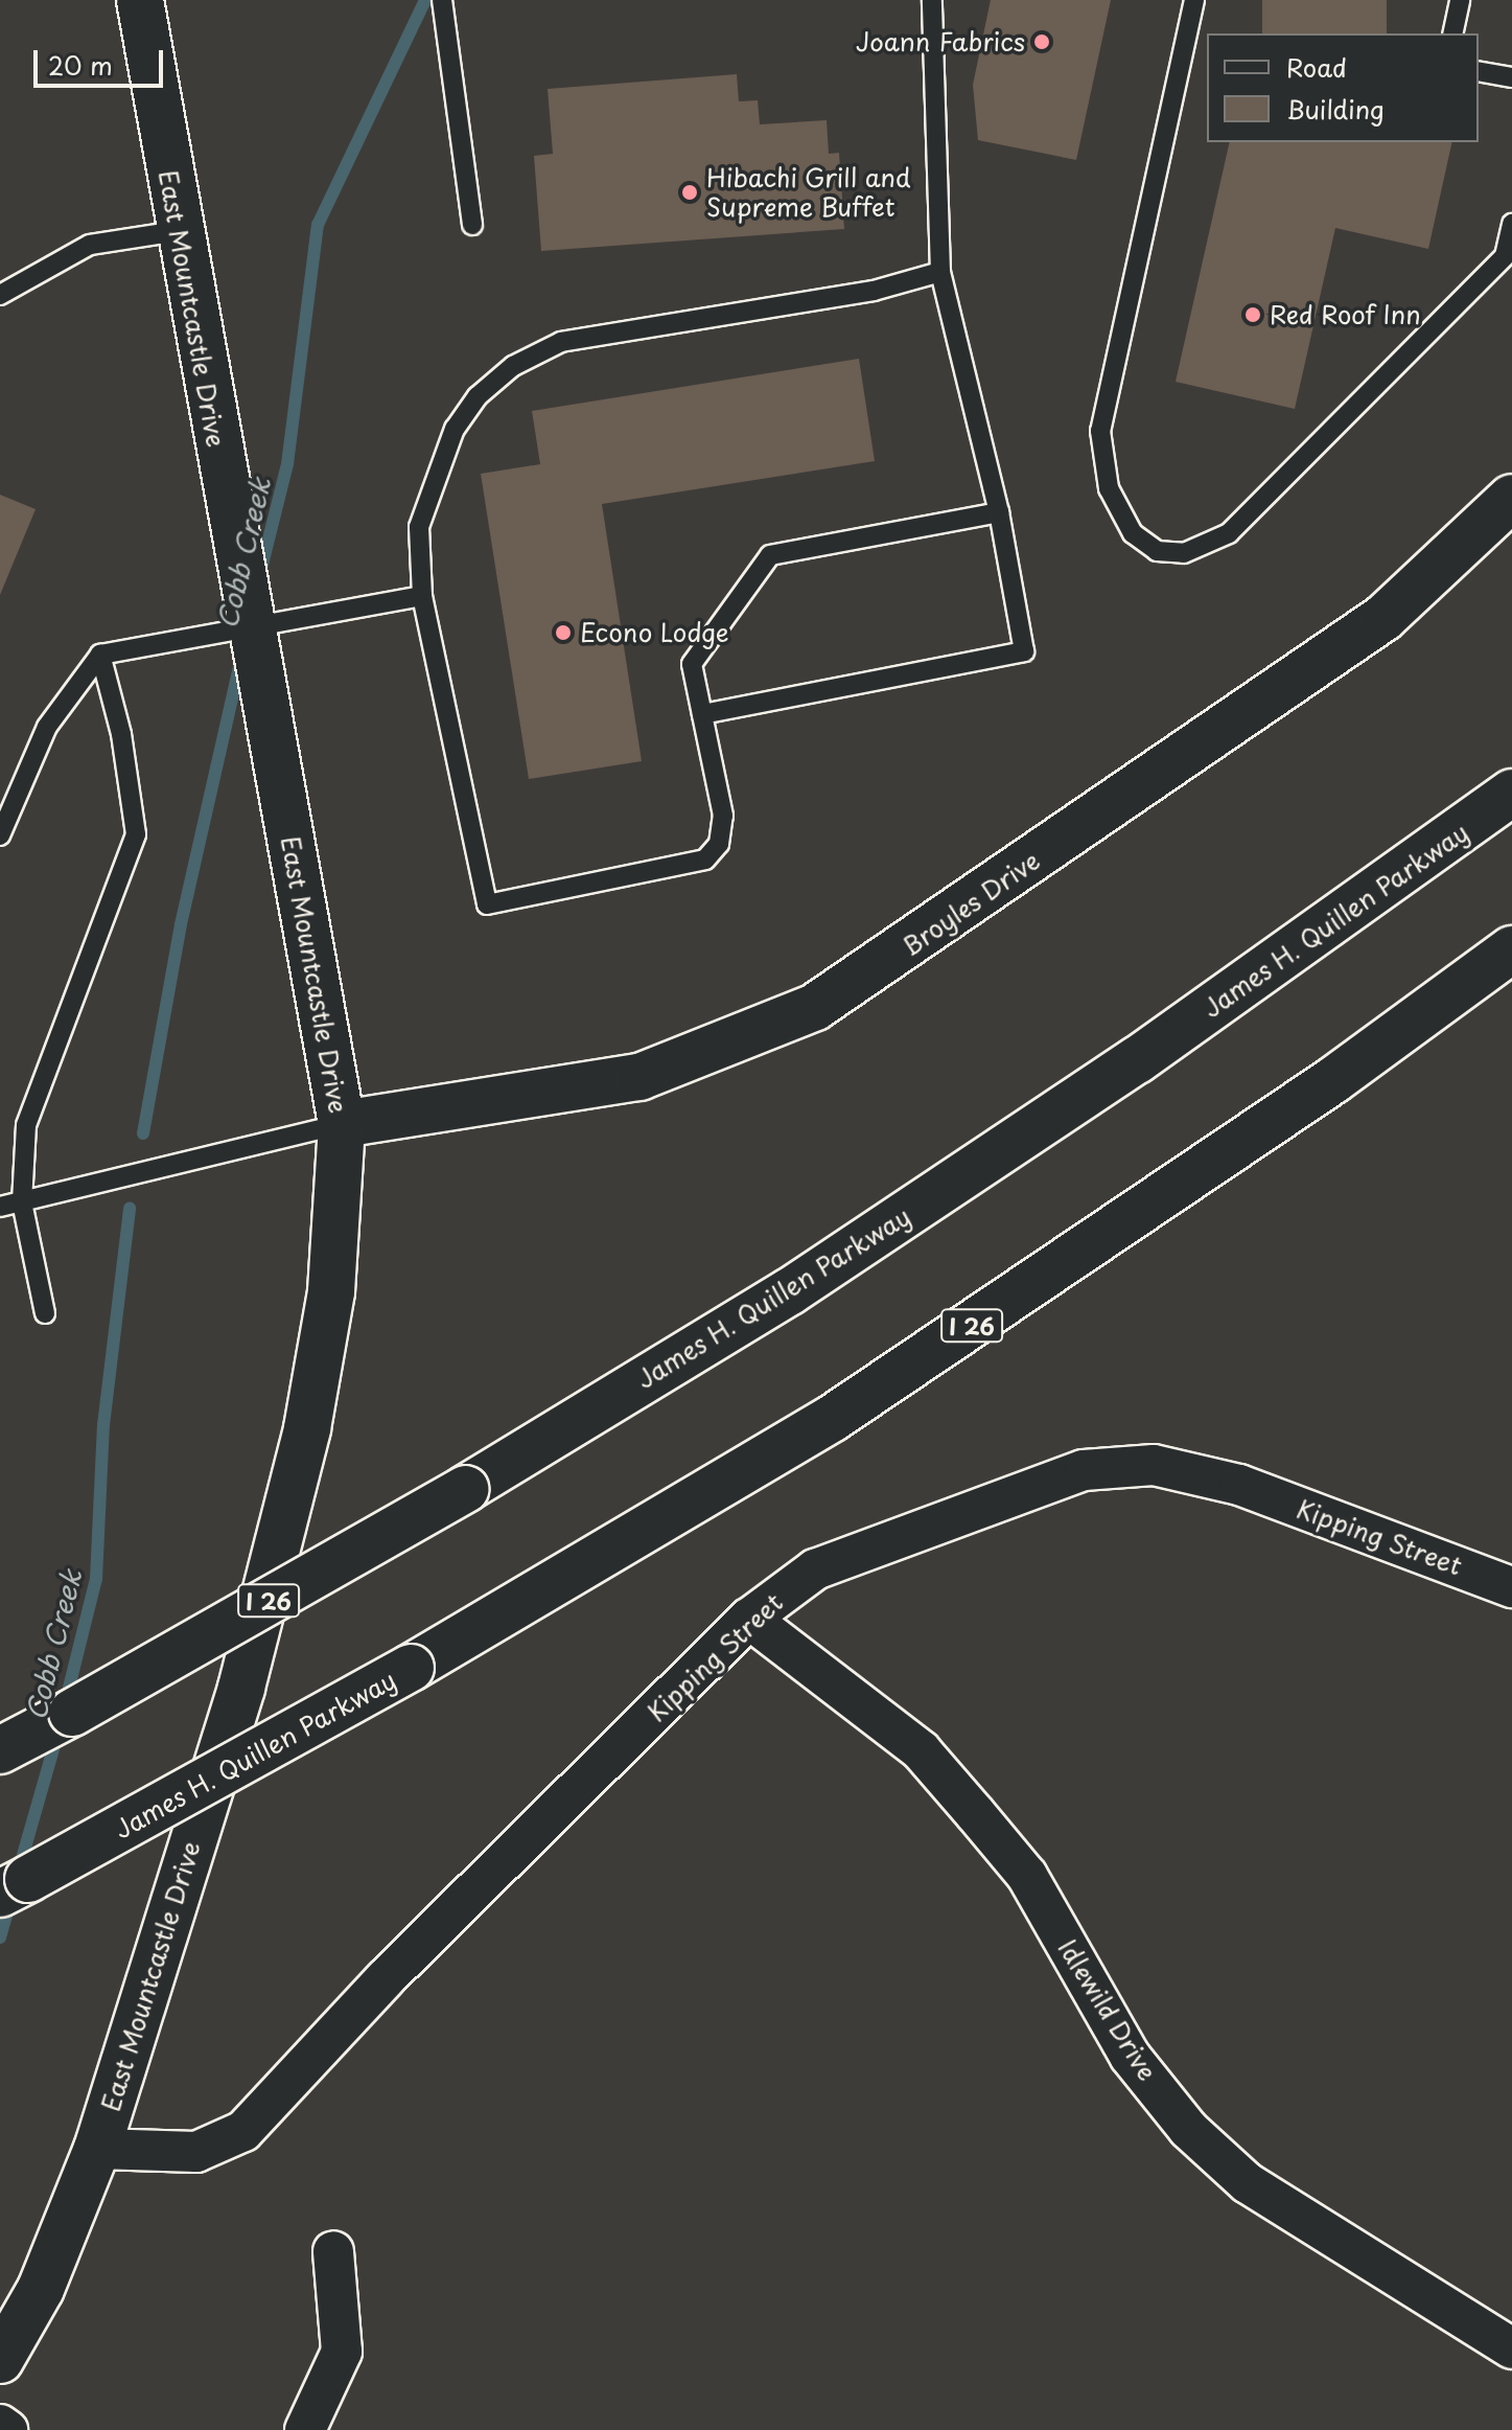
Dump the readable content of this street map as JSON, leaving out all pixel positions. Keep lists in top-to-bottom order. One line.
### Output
{"streets":{"main road":["East Mountcastle Drive","Broyles Drive","James H. Quillen Parkway","I 26"],"street":["Kipping Street","Idlewild Drive"]},"crossings":[["East Mountcastle Drive","Broyles Drive"],["East Mountcastle Drive","Kipping Street"],["Kipping Street","Idlewild Drive"]],"water":["Cobb Creek"],"places":["Joann Fabrics","Hibachi Grill and Supreme Buffet","Red Roof Inn","Econo Lodge"],"legend":["Road","Building"],"scale_bar":"20 m"}
